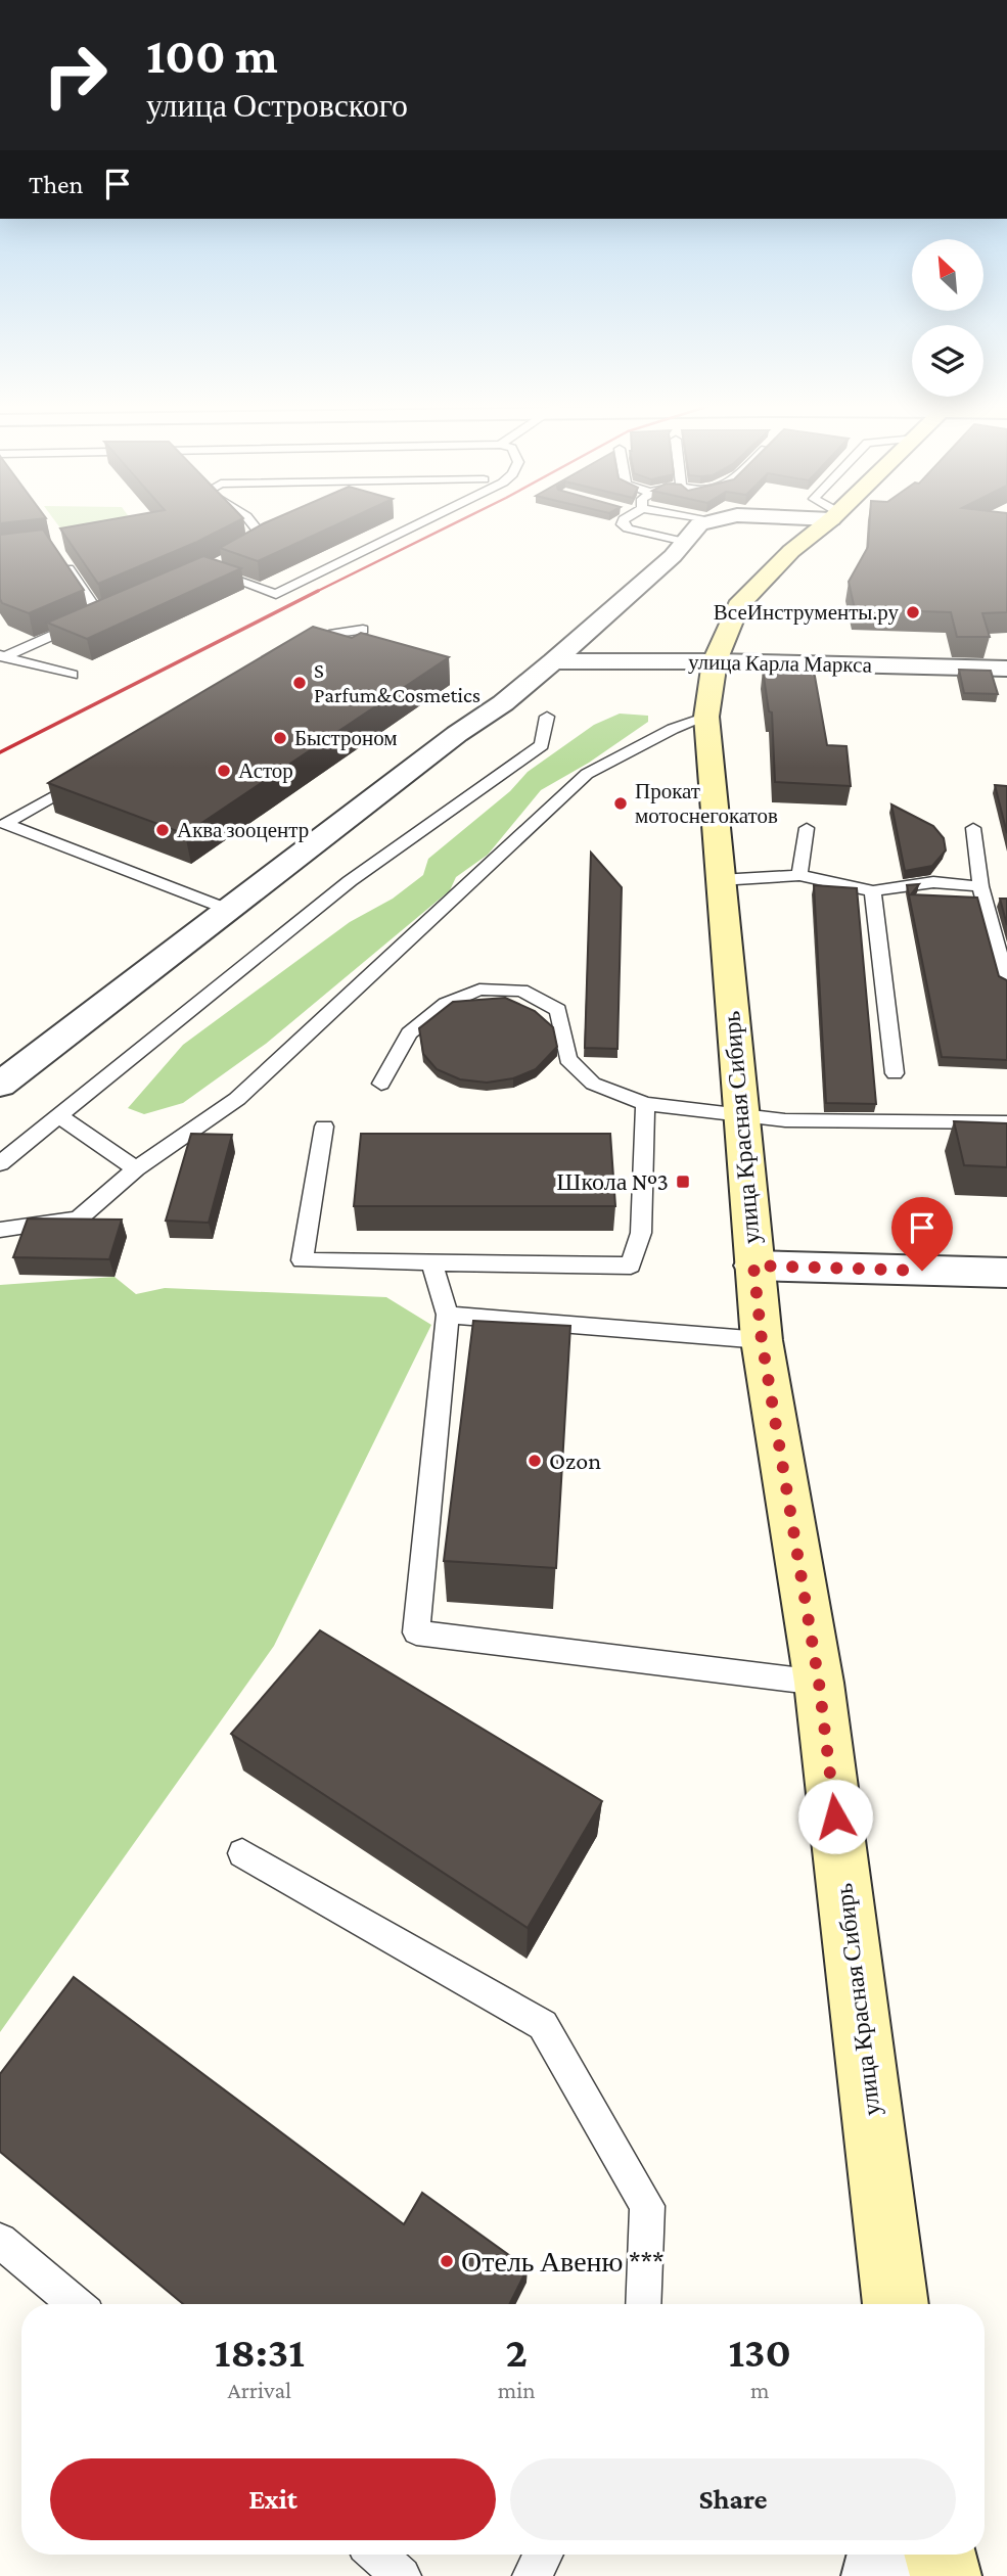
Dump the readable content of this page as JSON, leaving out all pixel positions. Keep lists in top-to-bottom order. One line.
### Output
{"streets":{"main road":["улица Красная Сибирь"],"street":["улица Карла Маркса"]},"crossings":[["улица Карла Маркса","улица Красная Сибирь"]],"places":{"other":["ВсеИнструменты.ру","S Parfum&Cosmetics","Быстроном","Астор","Прокат мотоснегокатов","Аква зооцентр","Ozon","Отель Авеню ***"],"transit":["Школа №3"]},"north":"top left","page":{"turn":["100 m","улица Островского"],"then":"Then","eta":["18:31","Arrival","2","min","130","m"],"buttons":["Exit","Share"]}}
